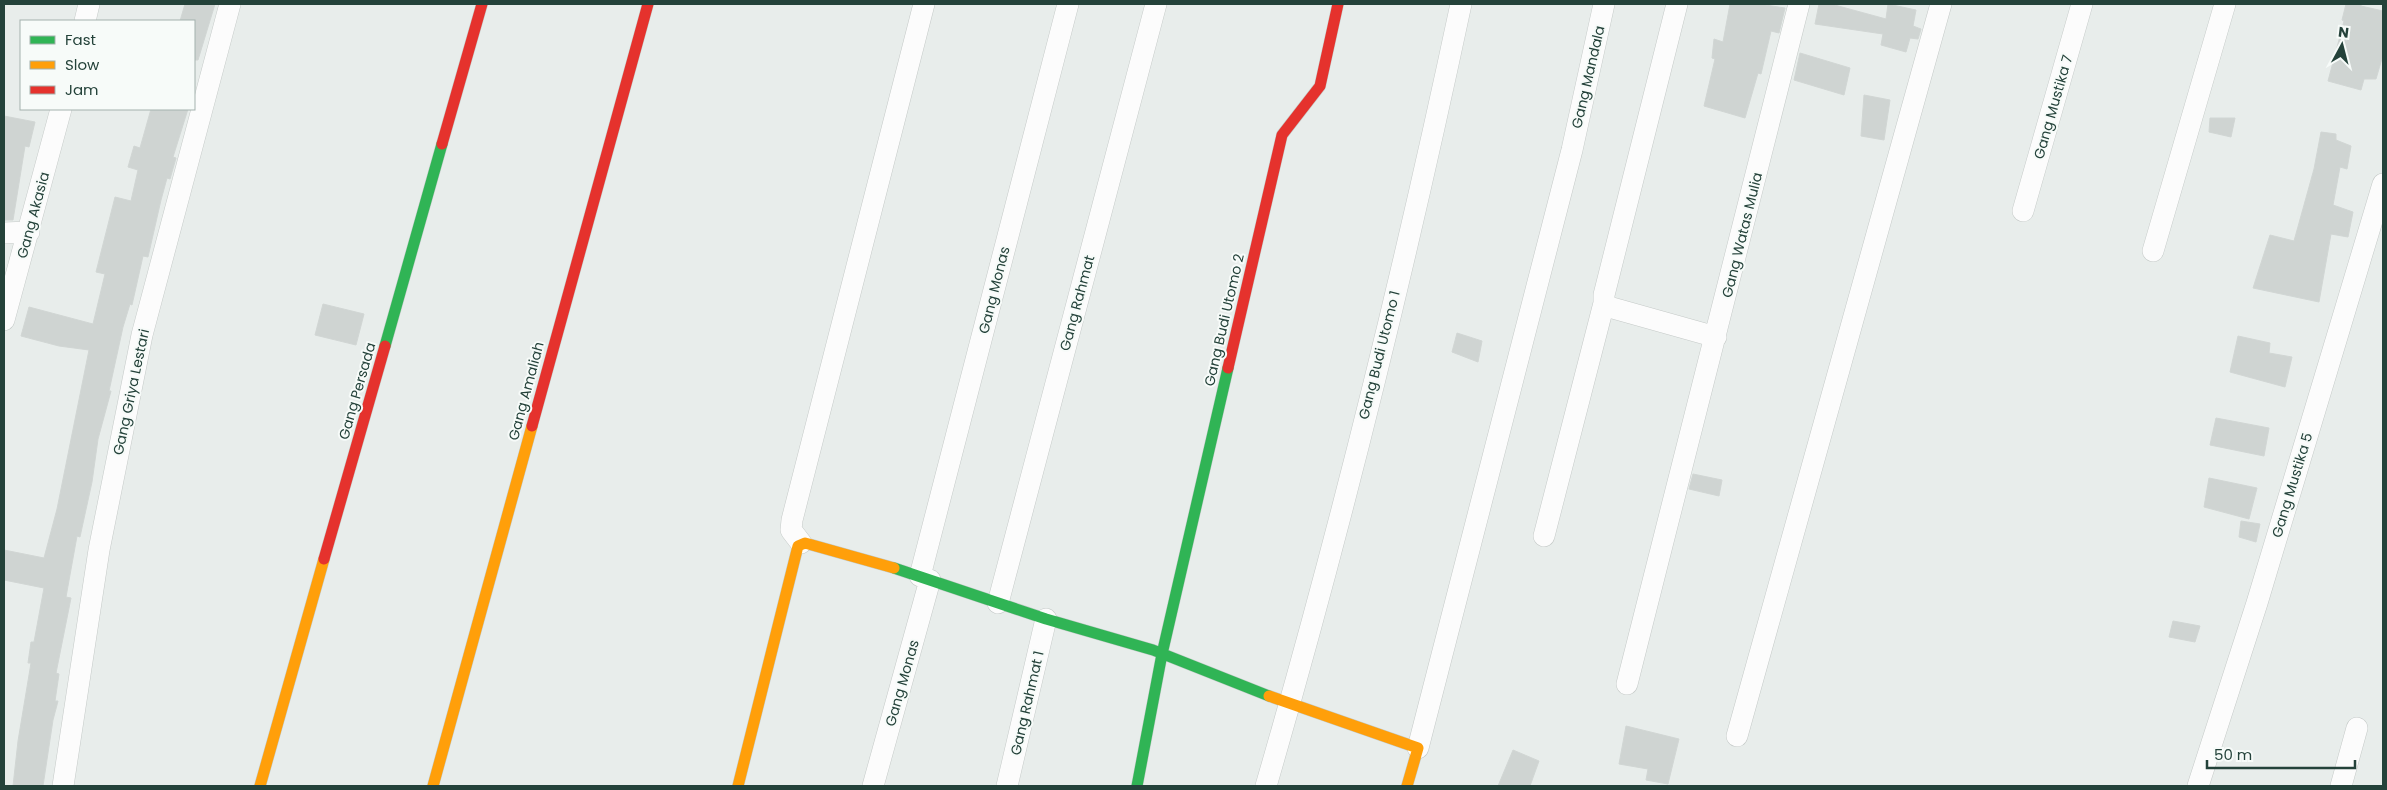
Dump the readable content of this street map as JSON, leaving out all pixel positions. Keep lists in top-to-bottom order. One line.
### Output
{"streets":{"street":["Gang Mandala","Gang Mustika 7","Gang Akasia","Gang Watas Mulia","Gang Monas","Gang Rahmat","Gang Budi Utomo 2","Gang Budi Utomo 1","Gang Persada","Gang Amaliah","Gang Griya Lestari","Gang Mustika 5","Gang Rahmat 1"]},"legend":["Fast","Slow","Jam"],"scale_bar":"50 m","north":"top"}
